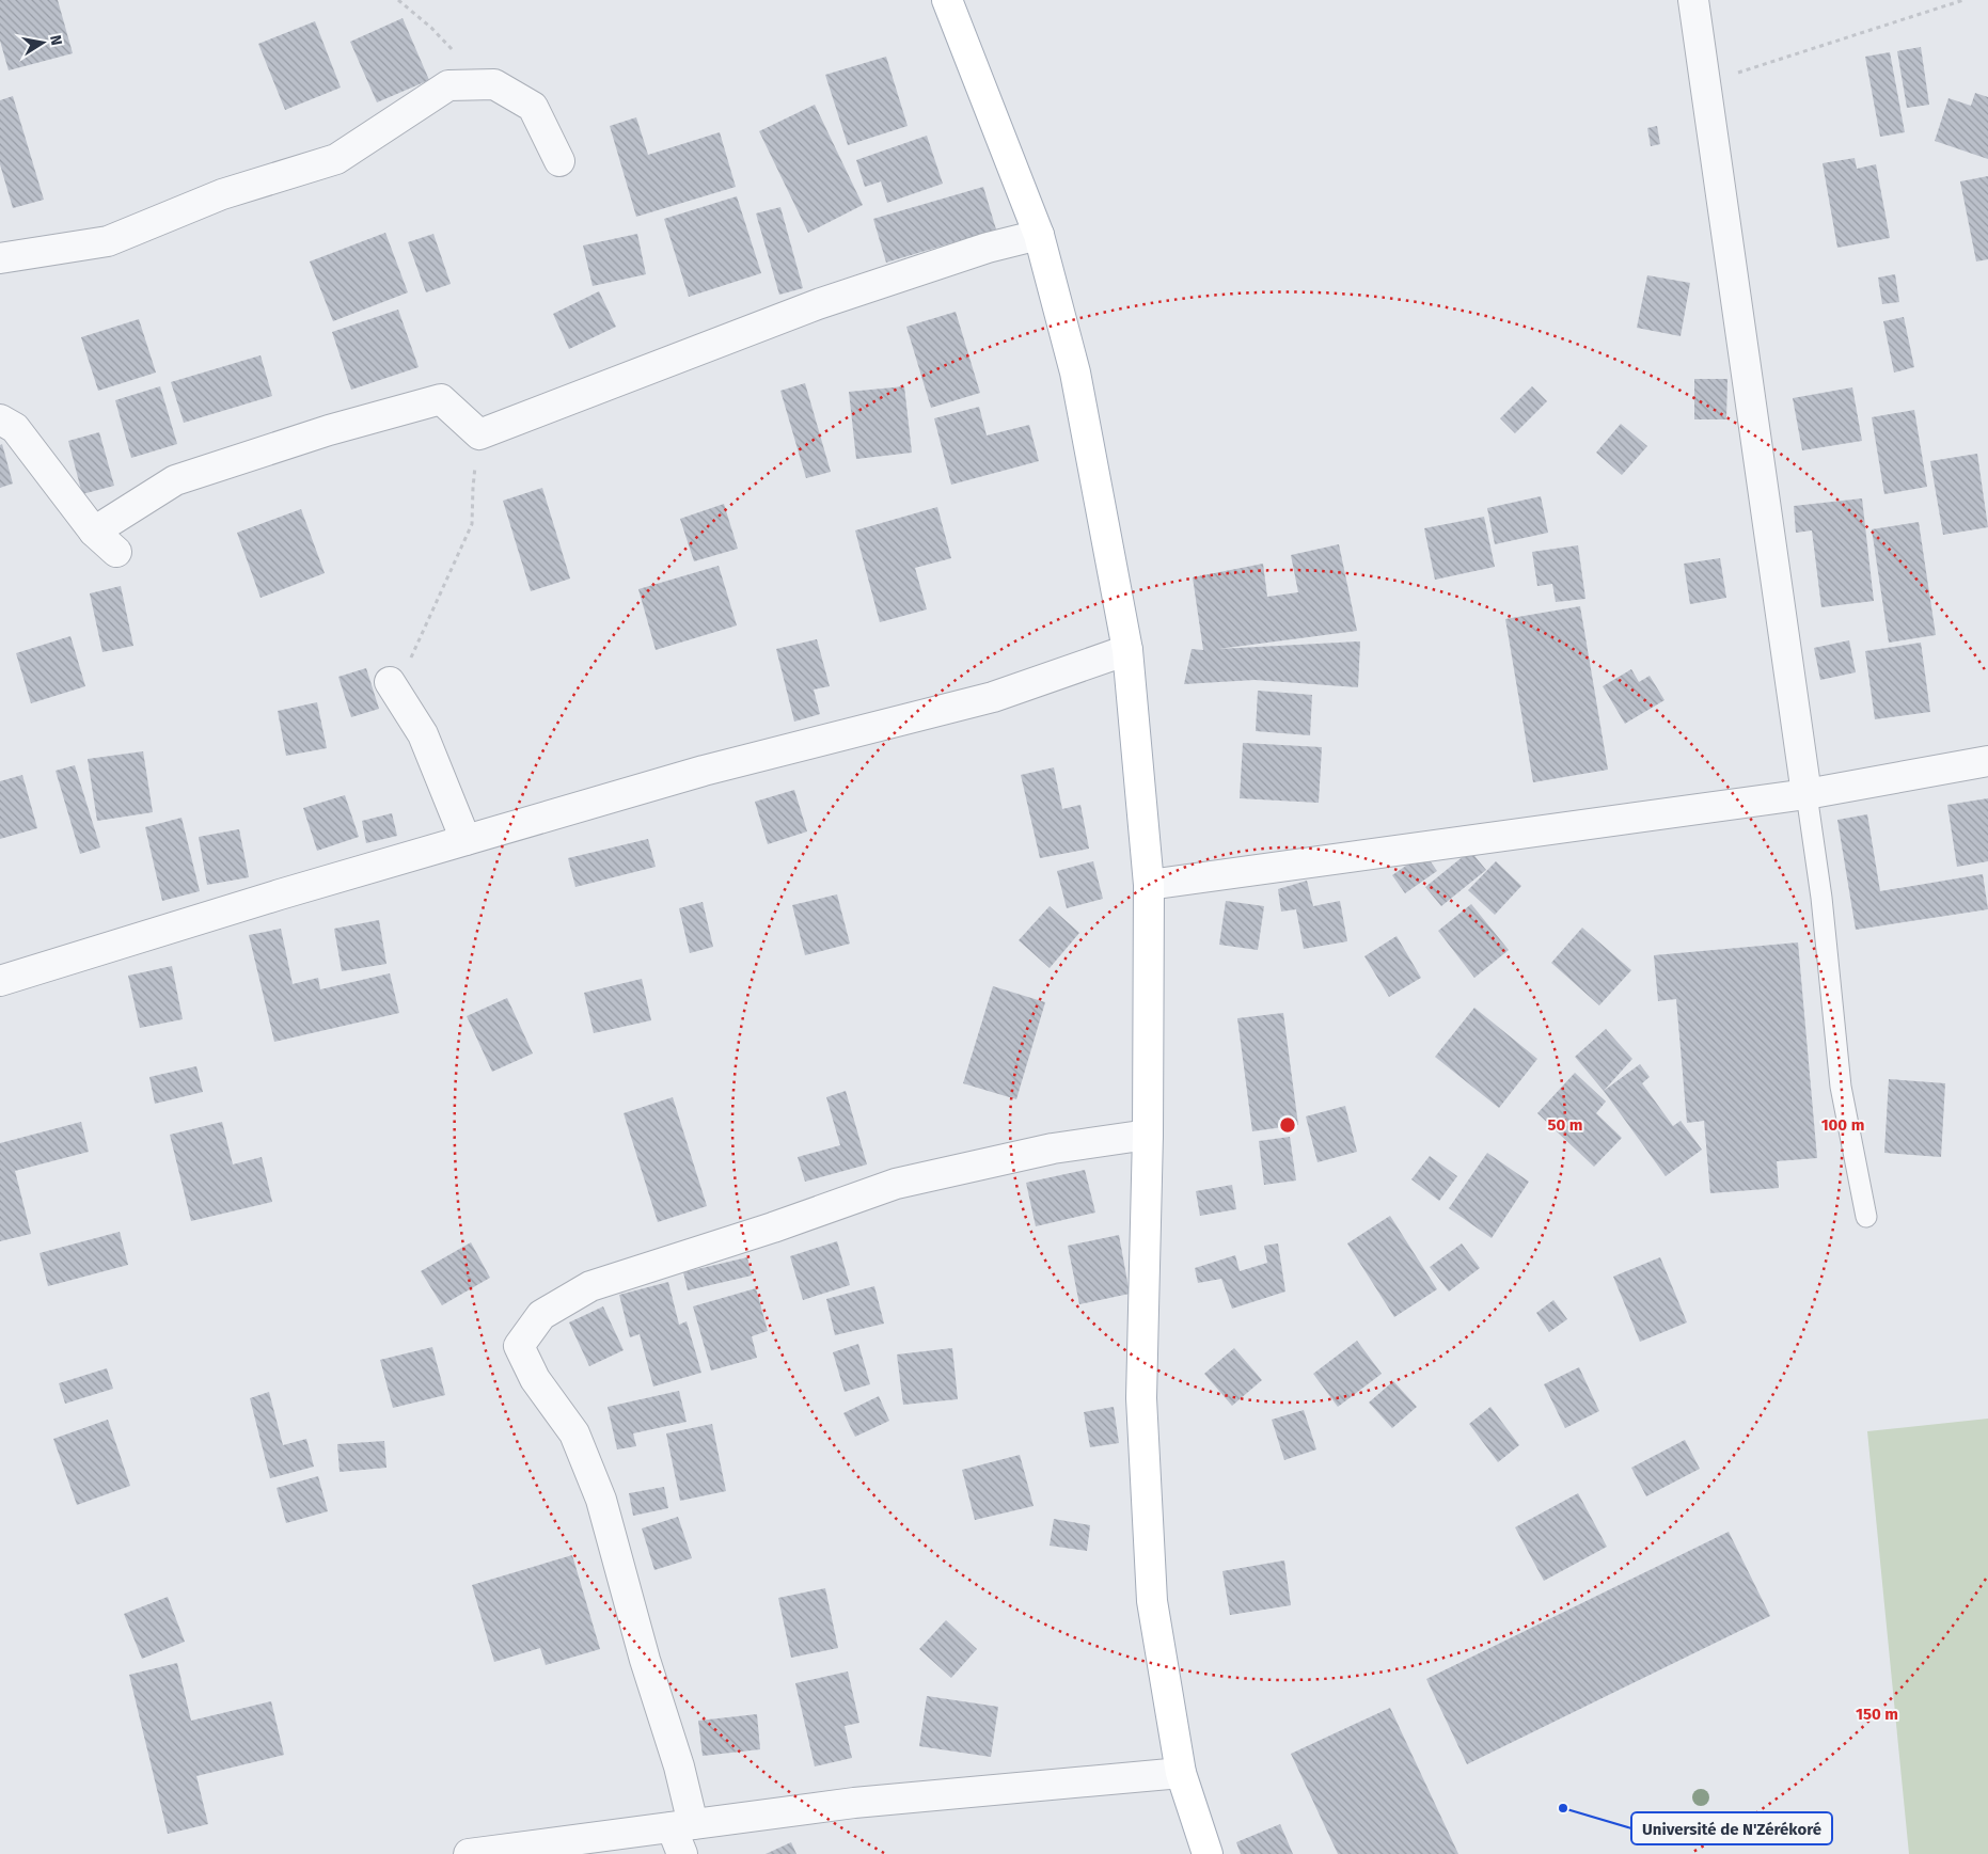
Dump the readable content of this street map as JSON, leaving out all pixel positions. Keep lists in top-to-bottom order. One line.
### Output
{"places":["Université de N'Zérékoré"],"north":"right","rings":["50 m","100 m","150 m"]}
